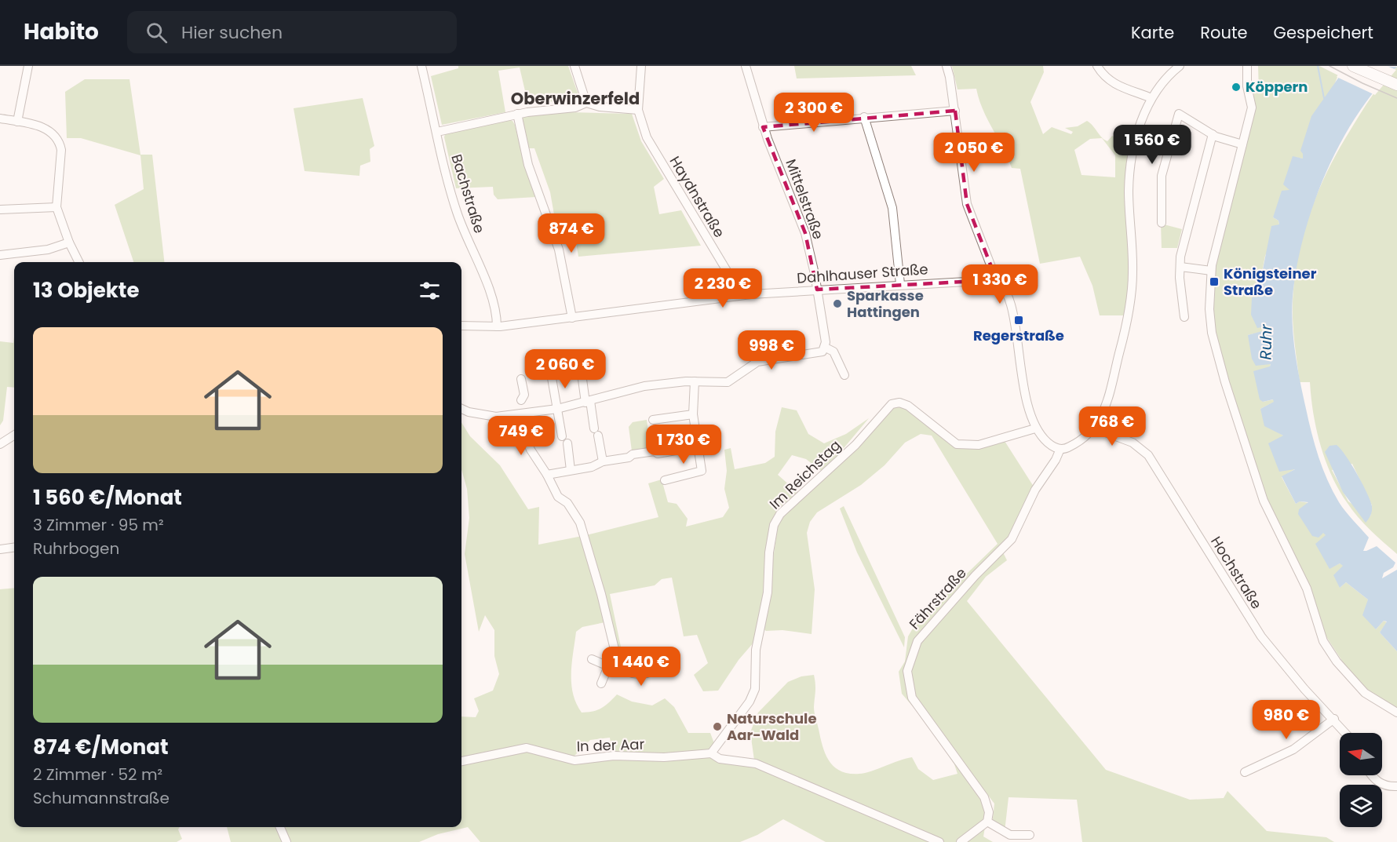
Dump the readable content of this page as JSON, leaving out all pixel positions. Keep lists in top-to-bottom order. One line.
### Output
{"streets":{"street":["Bachstraße","Haydnstraße","Mittelstraße","Dahlhauser Straße","Im Reichstag","Hochstraße","Fährstraße","In der Aar"]},"crossings":[["Bachstraße","Dahlhauser Straße"],["Haydnstraße","Dahlhauser Straße"],["Mittelstraße","Dahlhauser Straße"],["Im Reichstag","In der Aar"]],"districts":["Oberwinzerfeld"],"water":["Ruhr"],"places":{"other":["Köppern","Sparkasse Hattingen","Naturschule Aar-Wald"],"transit":["Königsteiner Straße","Regerstraße"]},"north":"left","page":{"header":"Habito","search":"Hier suchen","nav":["Karte","Route","Gespeichert"],"price":["2 300 €","1 560 €","2 050 €","874 €","1 330 €","2 230 €","998 €","2 060 €","768 €","749 €","1 730 €","1 440 €","980 €"],"heading":"13 Objekte","list":[{"name":"1 560 €/Monat","note":"3 Zimmer · 95 m² · Ruhrbogen"},{"name":"874 €/Monat","note":"2 Zimmer · 52 m² · Schumannstraße"}]}}
